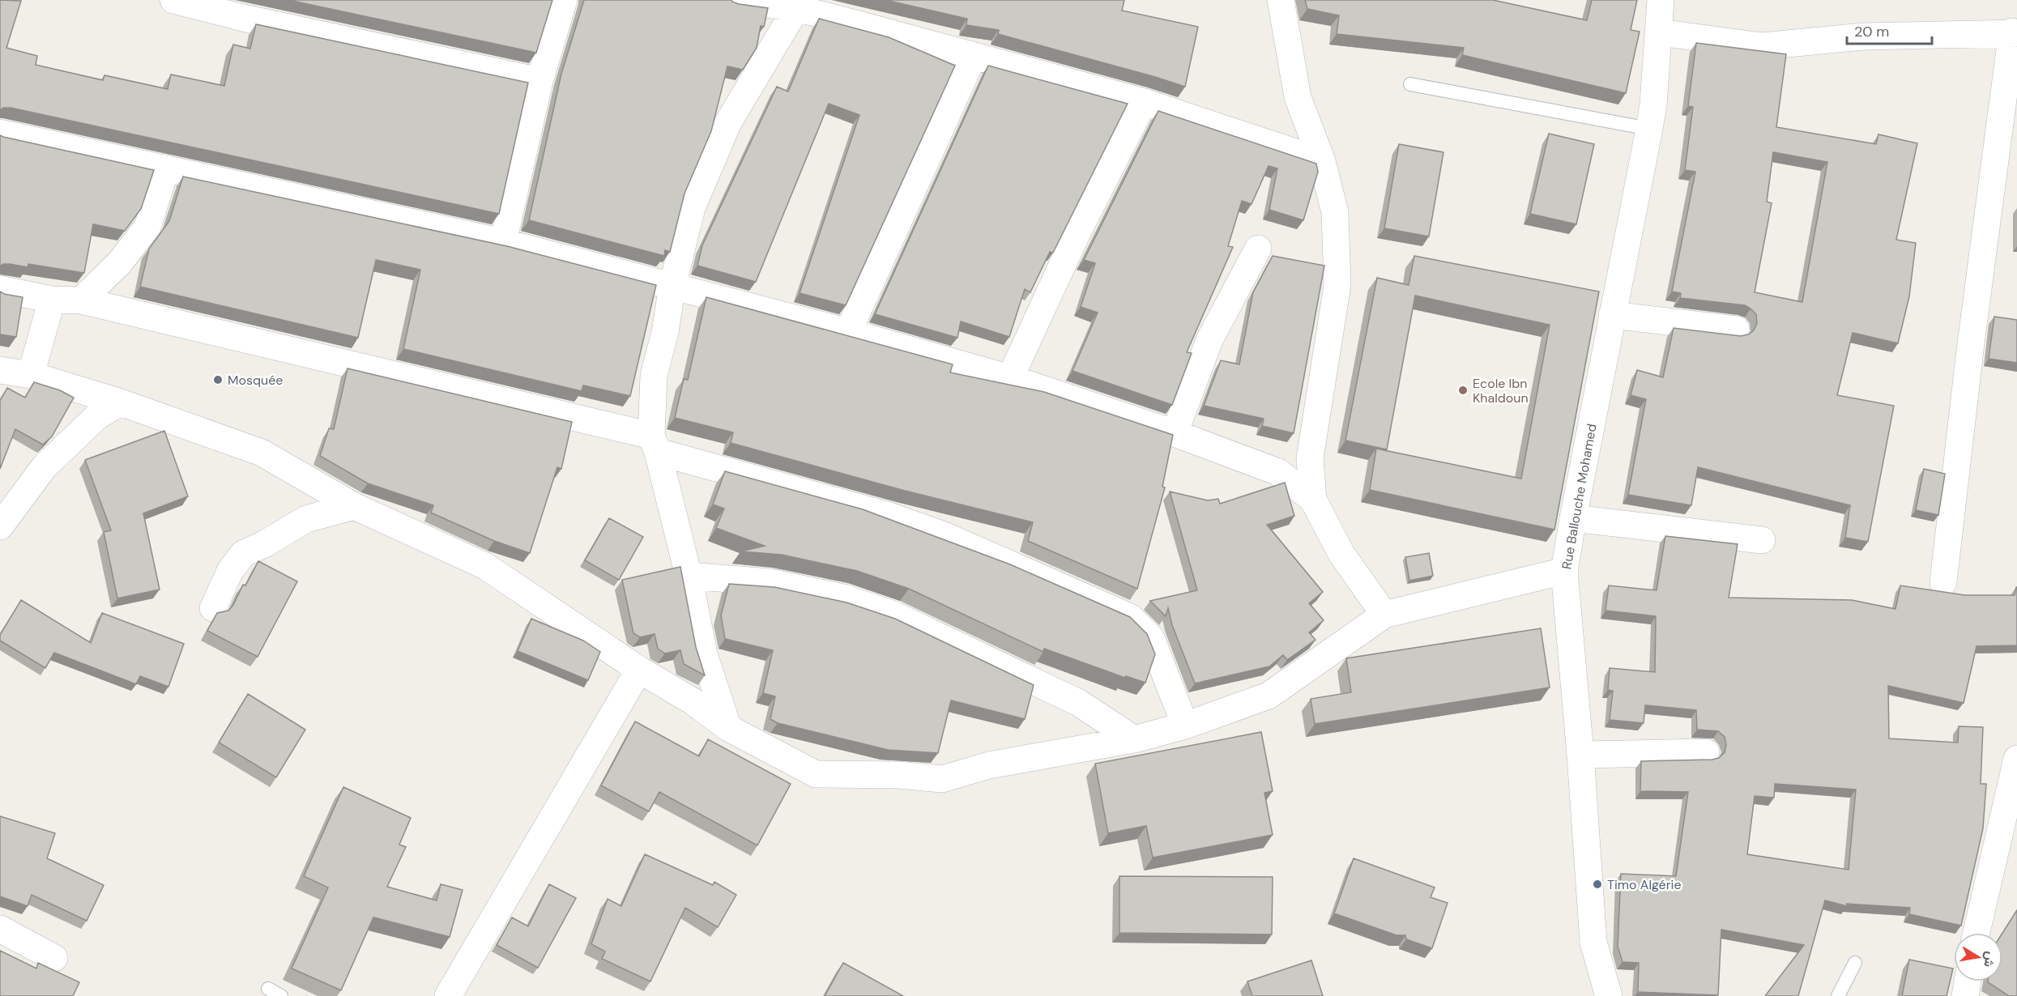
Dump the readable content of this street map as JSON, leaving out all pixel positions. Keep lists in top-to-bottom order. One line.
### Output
{"streets":{"street":["Rue Ballouche Mohamed"]},"places":["Mosquée","Ecole Ibn Khaldoun","Timo Algérie"],"scale_bar":"20 m","north":"right"}
